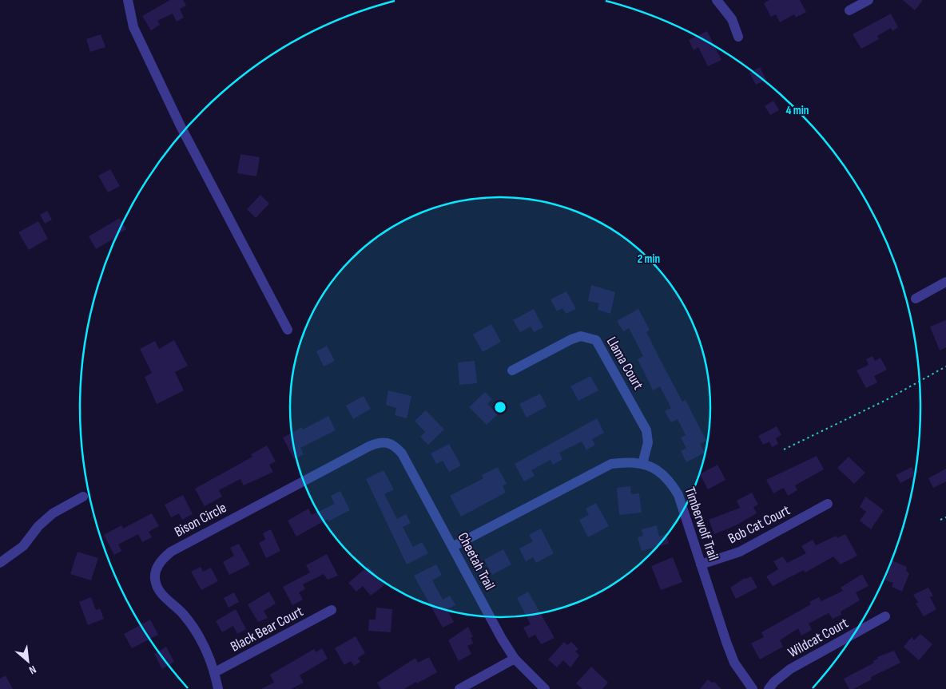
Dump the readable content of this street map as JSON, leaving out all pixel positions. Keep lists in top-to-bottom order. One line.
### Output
{"streets":{"street":["Llama Court","Bison Circle","Timberwolf Trail","Bob Cat Court","Cheetah Trail","Black Bear Court","Wildcat Court"]},"crossings":[["Llama Court","Timberwolf Trail"],["Bison Circle","Cheetah Trail"],["Bison Circle","Black Bear Court"],["Timberwolf Trail","Bob Cat Court"],["Timberwolf Trail","Cheetah Trail"]],"north":"bottom right","rings":["4 min","2 min"]}
